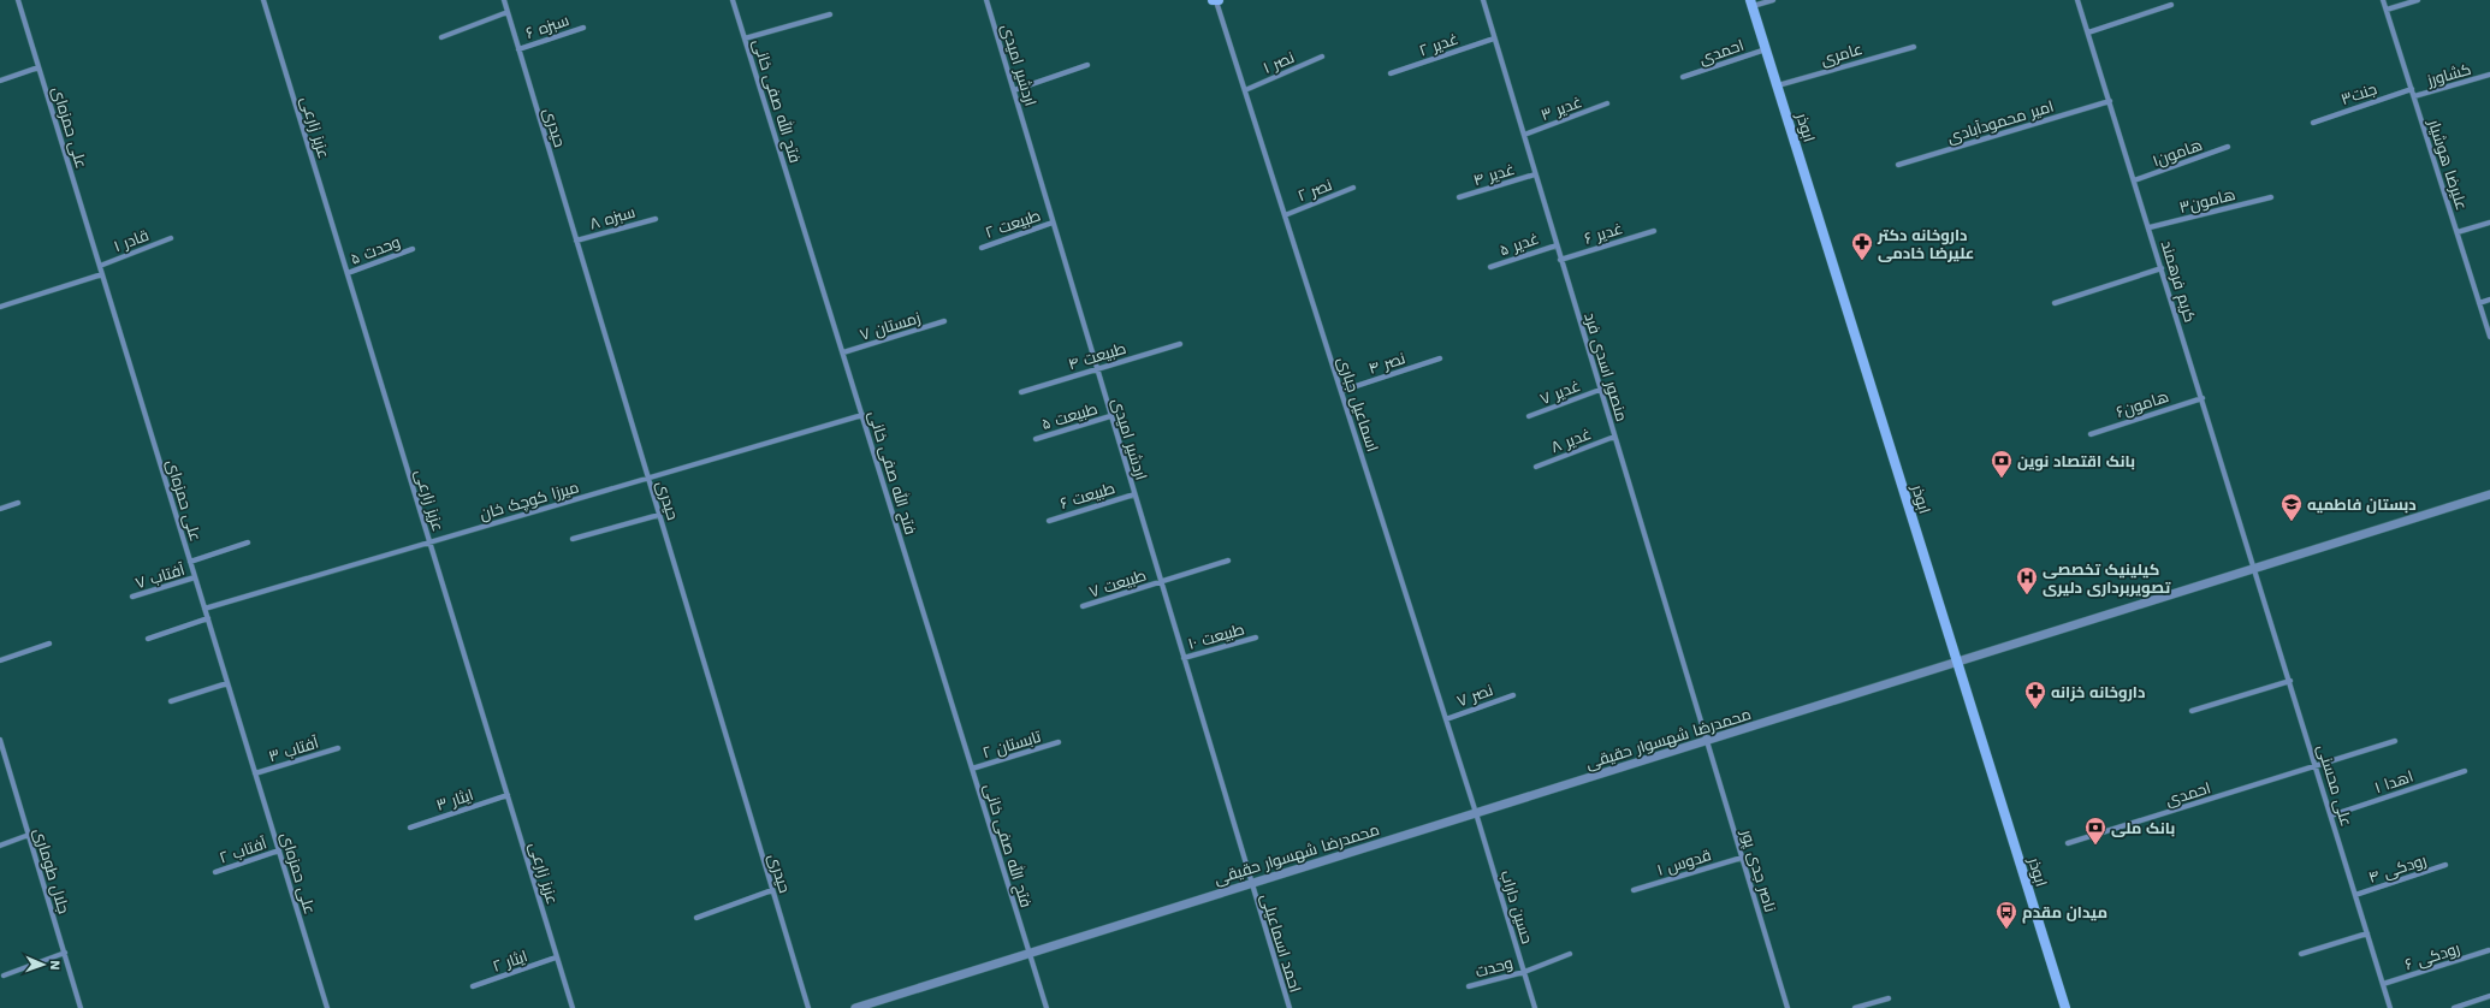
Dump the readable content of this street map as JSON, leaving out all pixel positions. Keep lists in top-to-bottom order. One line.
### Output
{"streets":{"main road":["ابوذر"],"street":["سبزه ۶","غدیر ۲","احمدی","عامری","نصر ۱","اردشیر امیدی","کشاورز","جنت۳","فتح الله صفی خانی","غدیر ۳","امیر محمودآبادی","علی حمزه‌ای","عزیز زارعی","حیدری","هامون۱","علیرضا هوشیار","غدیر ۴","نصر ۲","هامون۳","سبزه ۸","طبیعت ۲","غدیر ۶","قادر ۱","غدیر ۵","وحدت ۵","کریم فرهمند","زمستان ۷","طبیعت ۴","نصر ۴","منصور اسدی فرد","غدیر ۷","اسماعیل جباری","هامون۶","طبیعت ۵","غدیر ۸","طبیعت ۶","میرزا کوچک خان","آفتاب ۷","طبیعت ۷","طبیعت ۱۰","نصر ۷","محمدرضا شهسوار حقیقی","تابستان ۲","آفتاب ۳","اهدا ۱","علی محسنی","ایثار ۳","آفتاب ۲","قدوس ۱","رودکی ۴","جلال طوماری","ناصر جدی پور","حسین داراب","احمد اسماعیلی","رودکی ۶","ایثار ۲","وحدت"]},"crossings":[["سبزه ۶","حیدری"],["غدیر ۲","منصور اسدی فرد"],["احمدی","ابوذر"],["احمدی","علی محسنی"],["عامری","ابوذر"],["نصر ۱","اسماعیل جباری"],["اردشیر امیدی","طبیعت ۲"],["اردشیر امیدی","طبیعت ۴"],["اردشیر امیدی","طبیعت ۵"],["اردشیر امیدی","طبیعت ۶"],["اردشیر امیدی","طبیعت ۷"],["اردشیر امیدی","طبیعت ۱۰"],["اردشیر امیدی","محمدرضا شهسوار حقیقی"],["اردشیر امیدی","احمد اسماعیلی"],["کشاورز","علیرضا هوشیار"],["جنت۳","علیرضا هوشیار"],["فتح الله صفی خانی","زمستان ۷"],["فتح الله صفی خانی","میرزا کوچک خان"],["فتح الله صفی خانی","محمدرضا شهسوار حقیقی"],["فتح الله صفی خانی","تابستان ۲"],["غدیر ۳","منصور اسدی فرد"],["امیر محمودآبادی","کریم فرهمند"],["علی حمزه‌ای","قادر ۱"],["علی حمزه‌ای","میرزا کوچک خان"],["علی حمزه‌ای","آفتاب ۷"],["علی حمزه‌ای","آفتاب ۳"],["علی حمزه‌ای","آفتاب ۲"],["عزیز زارعی","وحدت ۵"],["عزیز زارعی","میرزا کوچک خان"],["عزیز زارعی","ایثار ۳"],["عزیز زارعی","ایثار ۲"],["حیدری","سبزه ۸"],["حیدری","میرزا کوچک خان"],["ابوذر","محمدرضا شهسوار حقیقی"],["هامون۱","کریم فرهمند"],["غدیر ۴","منصور اسدی فرد"],["نصر ۲","اسماعیل جباری"],["هامون۳","کریم فرهمند"],["غدیر ۶","منصور اسدی فرد"],["غدیر ۵","منصور اسدی فرد"],["کریم فرهمند","هامون۶"],["کریم فرهمند","محمدرضا شهسوار حقیقی"],["کریم فرهمند","علی محسنی"],["نصر ۴","اسماعیل جباری"],["منصور اسدی فرد","غدیر ۷"],["منصور اسدی فرد","غدیر ۸"],["منصور اسدی فرد","محمدرضا شهسوار حقیقی"],["منصور اسدی فرد","ناصر جدی پور"],["اسماعیل جباری","نصر ۷"],["اسماعیل جباری","محمدرضا شهسوار حقیقی"],["اسماعیل جباری","حسین داراب"],["محمدرضا شهسوار حقیقی","علی محسنی"],["محمدرضا شهسوار حقیقی","ناصر جدی پور"],["محمدرضا شهسوار حقیقی","حسین داراب"],["محمدرضا شهسوار حقیقی","احمد اسماعیلی"],["اهدا ۱","علی محسنی"],["علی محسنی","رودکی ۴"],["علی محسنی","رودکی ۶"],["قدوس ۱","ناصر جدی پور"],["حسین داراب","وحدت"]],"places":{"pharmacy":["داروخانه دکتر علیرضا خادمی","داروخانه خزانه"],"bank":["بانک اقتصاد نوین","بانک ملی"],"school or university":["دبستان فاطمیه"],"hospital":["کیلینیک تخصصی تصویربرداری دلیری"],"bus stop":["میدان مقدم"]},"north":"right"}
